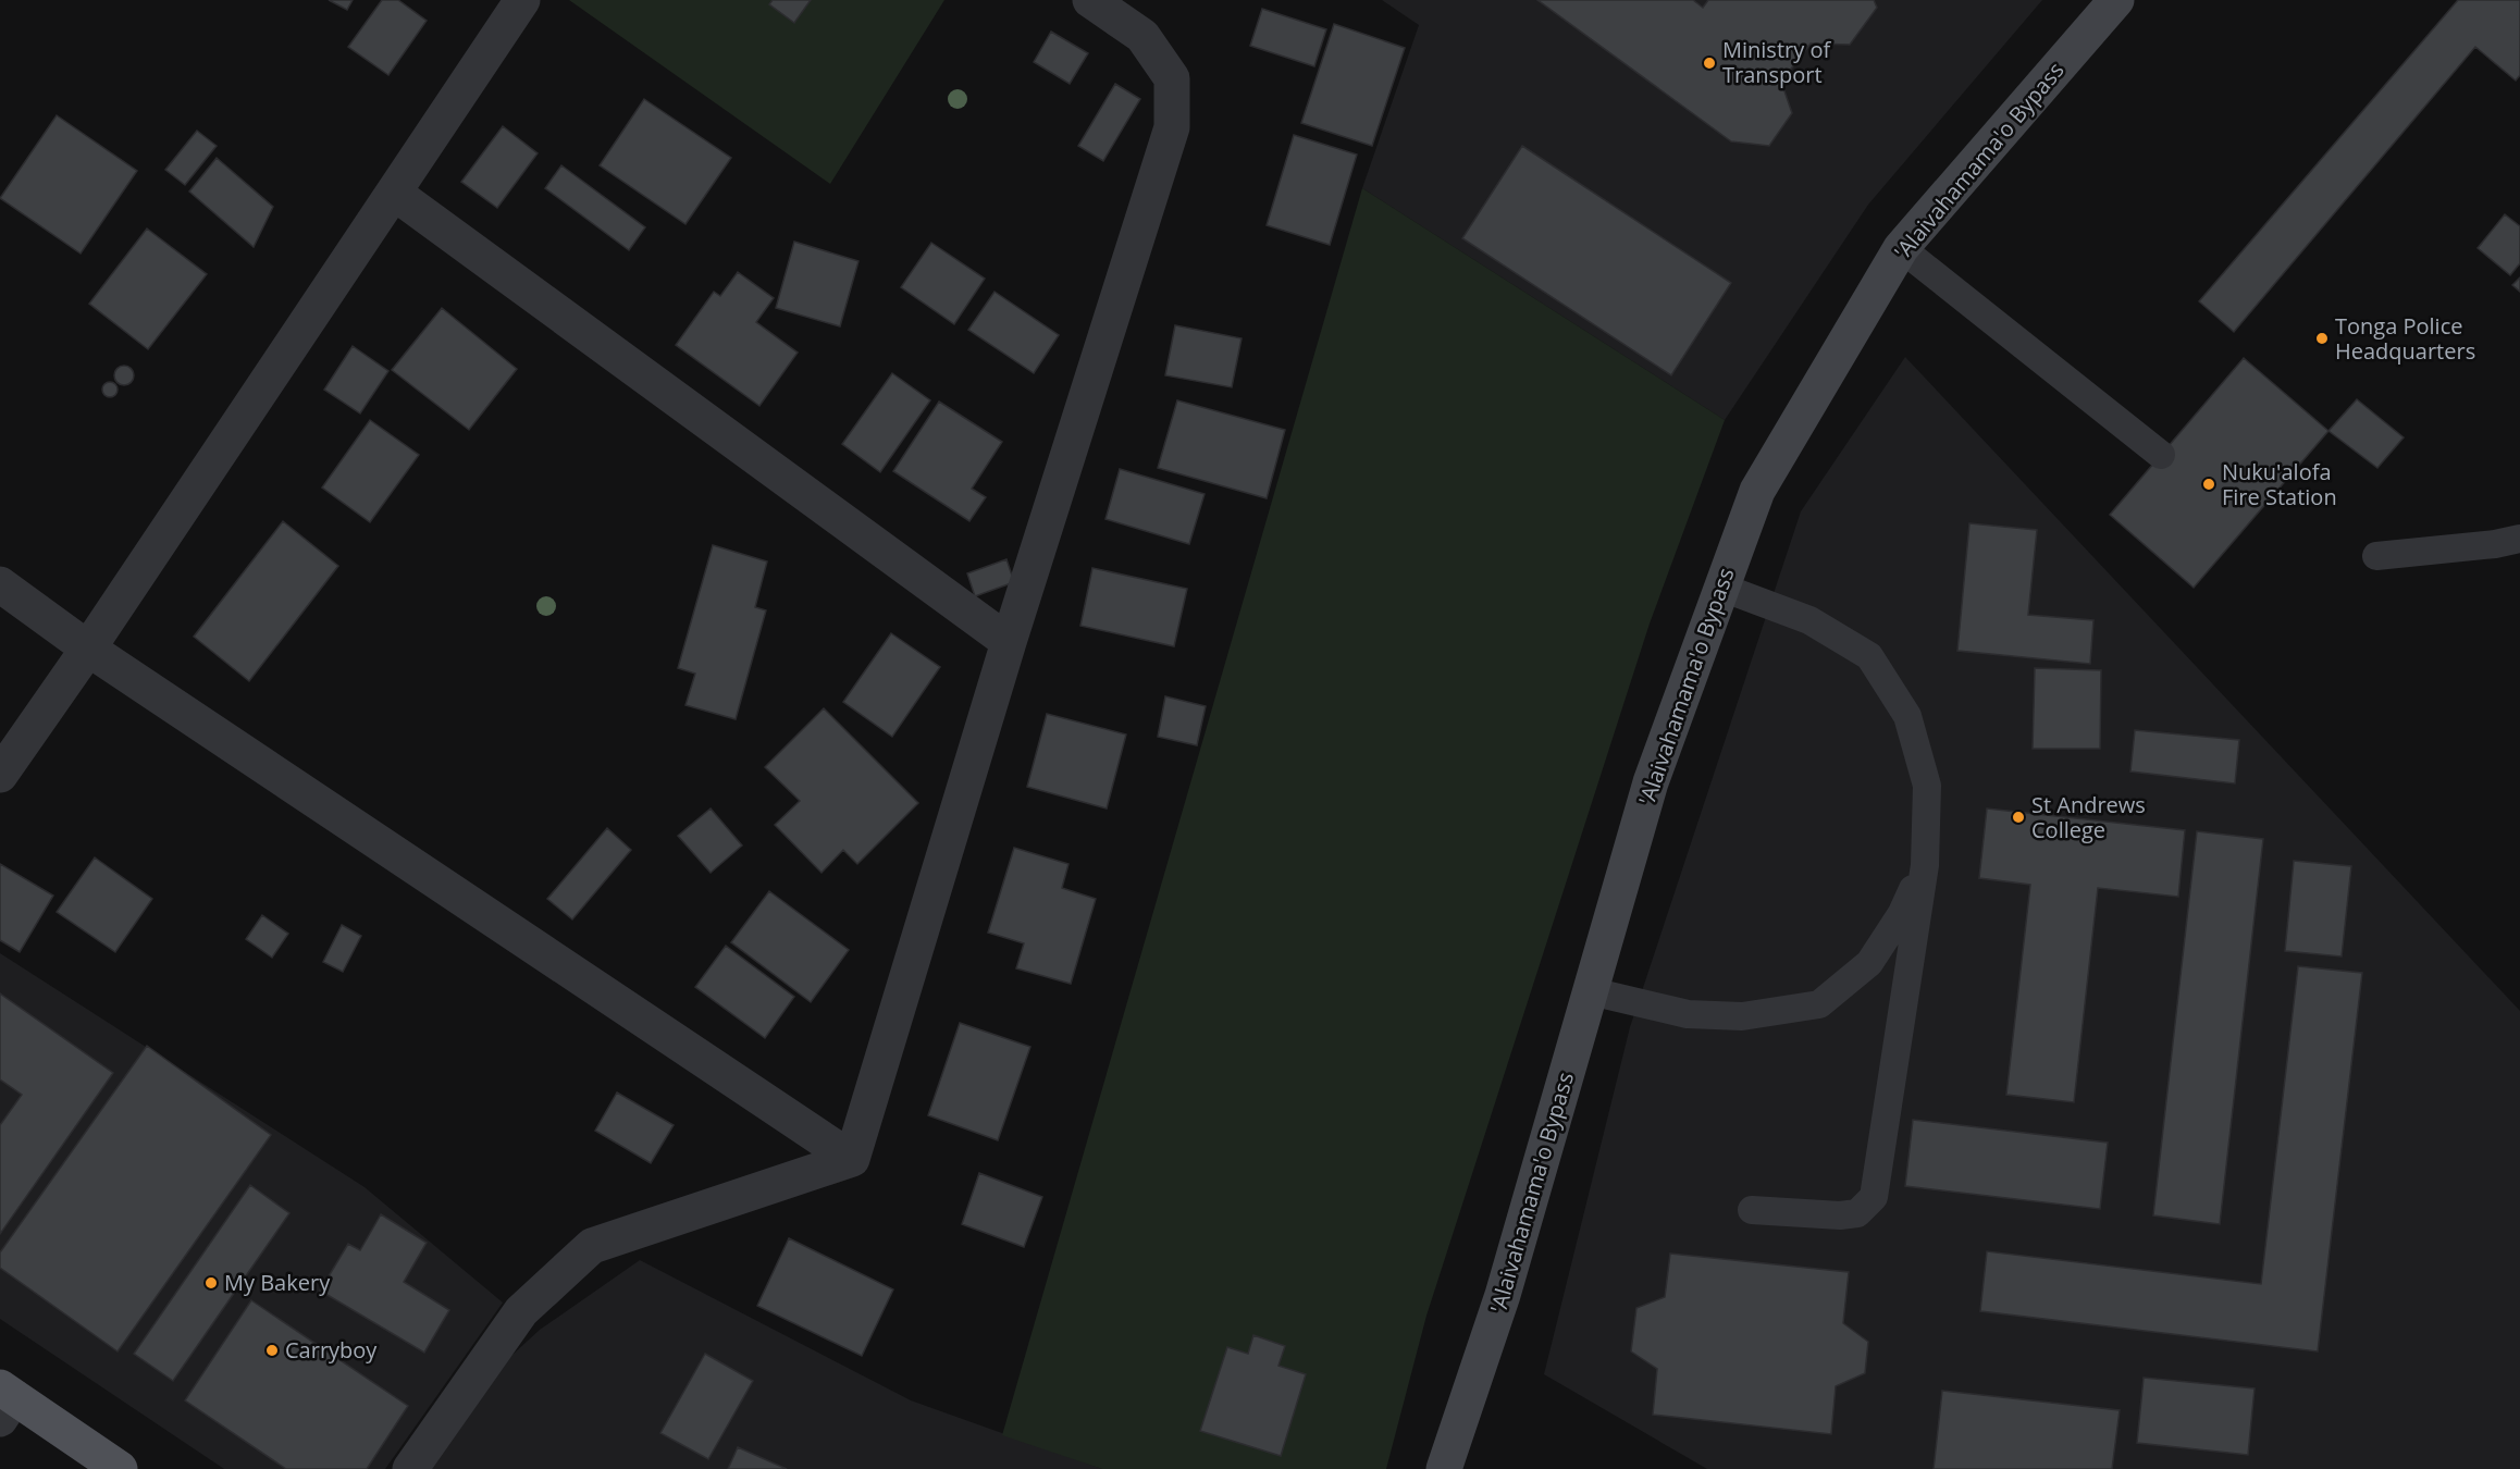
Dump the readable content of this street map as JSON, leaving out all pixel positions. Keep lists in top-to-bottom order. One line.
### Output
{"streets":{"main road":["'Alaivahamama'o Bypass"]},"places":["Ministry of Transport","Tonga Police Headquarters","Nuku'alofa Fire Station","St Andrews College","My Bakery","Carryboy"]}
